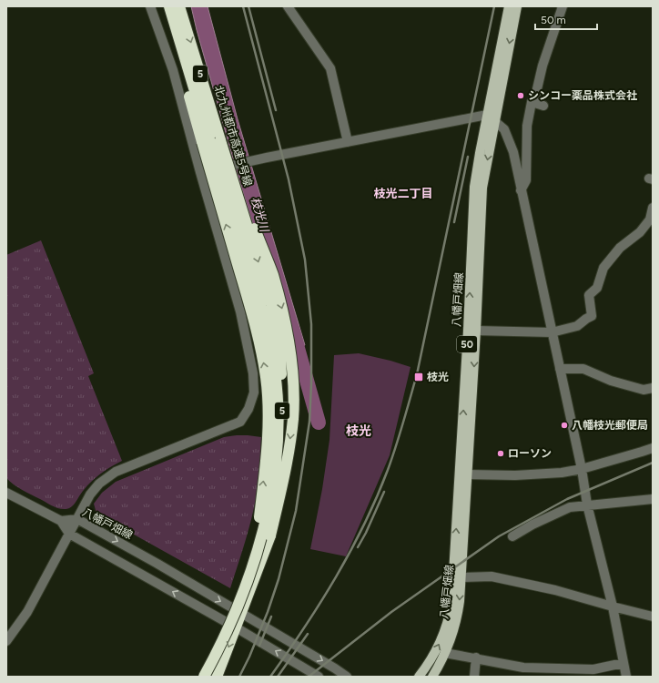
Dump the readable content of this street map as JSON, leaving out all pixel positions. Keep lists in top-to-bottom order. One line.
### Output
{"streets":{"highway":["5","北九州都市高速5号線"],"main road":["八幡戸畑線","50"]},"districts":["枝光二丁目","枝光"],"water":["枝光川"],"places":{"other":["シンコー薬品株式会社","八幡枝光郵便局","ローソン"],"transit":["枝光"]},"scale_bar":"50 m"}
